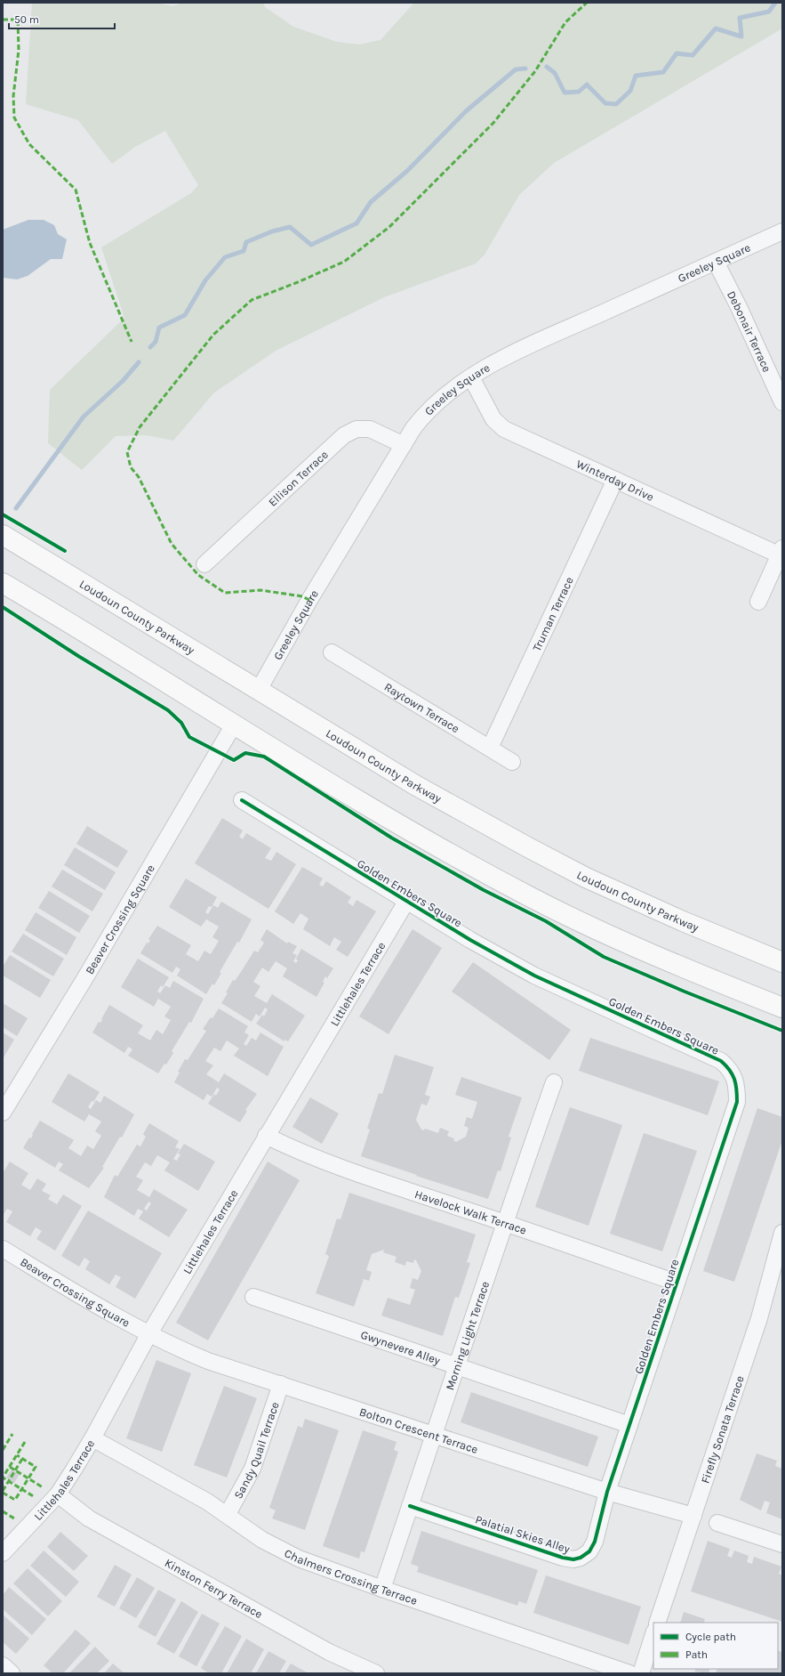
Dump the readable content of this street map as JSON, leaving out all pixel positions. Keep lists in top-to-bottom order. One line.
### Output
{"streets":{"main road":["Loudoun County Parkway"],"street":["Greeley Square","Debonair Terrace","Ellison Terrace","Winterday Drive","Truman Terrace","Raytown Terrace","Golden Embers Square","Beaver Crossing Square","Littlehales Terrace","Havelock Walk Terrace","Morning Light Terrace","Gwynevere Alley","Bolton Crescent Terrace","Firefly Sonata Terrace","Sandy Quail Terrace","Palatial Skies Alley","Chalmers Crossing Terrace","Kinston Ferry Terrace"]},"crossings":[["Greeley Square","Debonair Terrace"],["Greeley Square","Ellison Terrace"],["Greeley Square","Winterday Drive"],["Greeley Square","Loudoun County Parkway"],["Winterday Drive","Truman Terrace"],["Truman Terrace","Raytown Terrace"],["Golden Embers Square","Littlehales Terrace"],["Golden Embers Square","Havelock Walk Terrace"],["Golden Embers Square","Gwynevere Alley"],["Golden Embers Square","Bolton Crescent Terrace"],["Golden Embers Square","Palatial Skies Alley"],["Beaver Crossing Square","Littlehales Terrace"],["Beaver Crossing Square","Bolton Crescent Terrace"],["Littlehales Terrace","Havelock Walk Terrace"],["Littlehales Terrace","Bolton Crescent Terrace"],["Littlehales Terrace","Chalmers Crossing Terrace"],["Littlehales Terrace","Kinston Ferry Terrace"],["Havelock Walk Terrace","Morning Light Terrace"],["Morning Light Terrace","Gwynevere Alley"],["Morning Light Terrace","Bolton Crescent Terrace"],["Morning Light Terrace","Palatial Skies Alley"],["Morning Light Terrace","Chalmers Crossing Terrace"],["Bolton Crescent Terrace","Firefly Sonata Terrace"],["Bolton Crescent Terrace","Sandy Quail Terrace"],["Bolton Crescent Terrace","Palatial Skies Alley"],["Sandy Quail Terrace","Chalmers Crossing Terrace"]],"legend":["Cycle path","Path"],"scale_bar":"50 m"}
